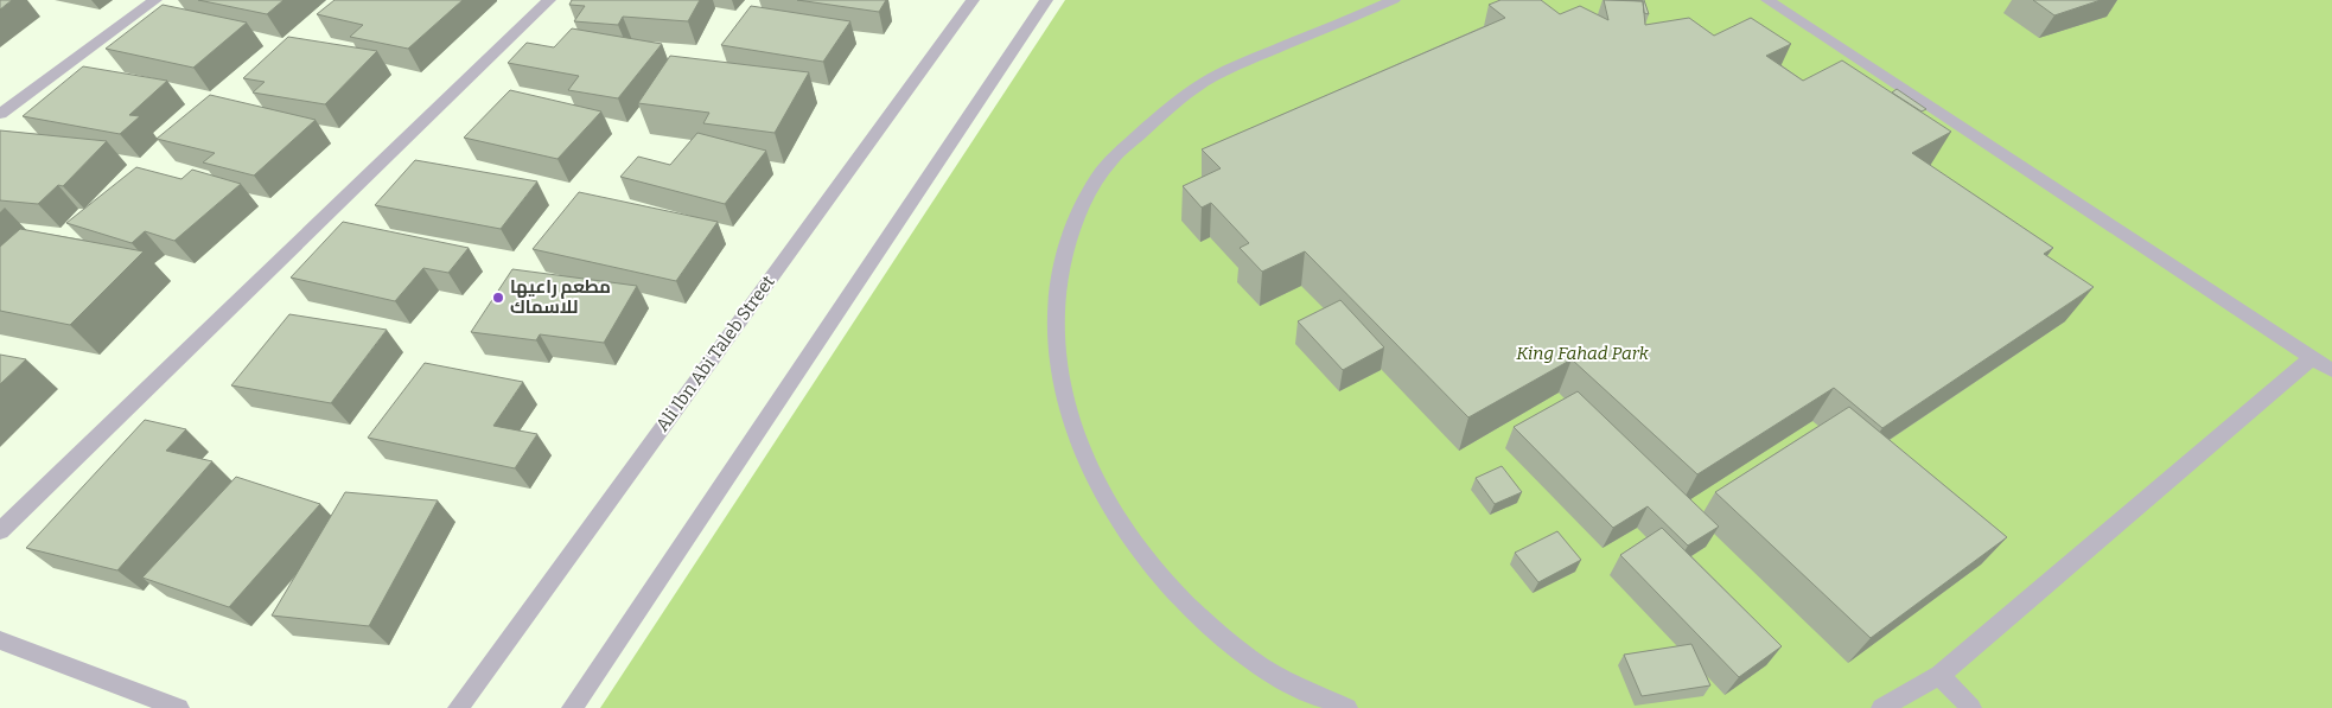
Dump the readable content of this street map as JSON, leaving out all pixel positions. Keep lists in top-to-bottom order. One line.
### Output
{"streets":{"street":["Ali Ibn Abi Taleb Street"]},"parks":["King Fahad Park"],"places":["مطعم راعيها للاسماك"]}
